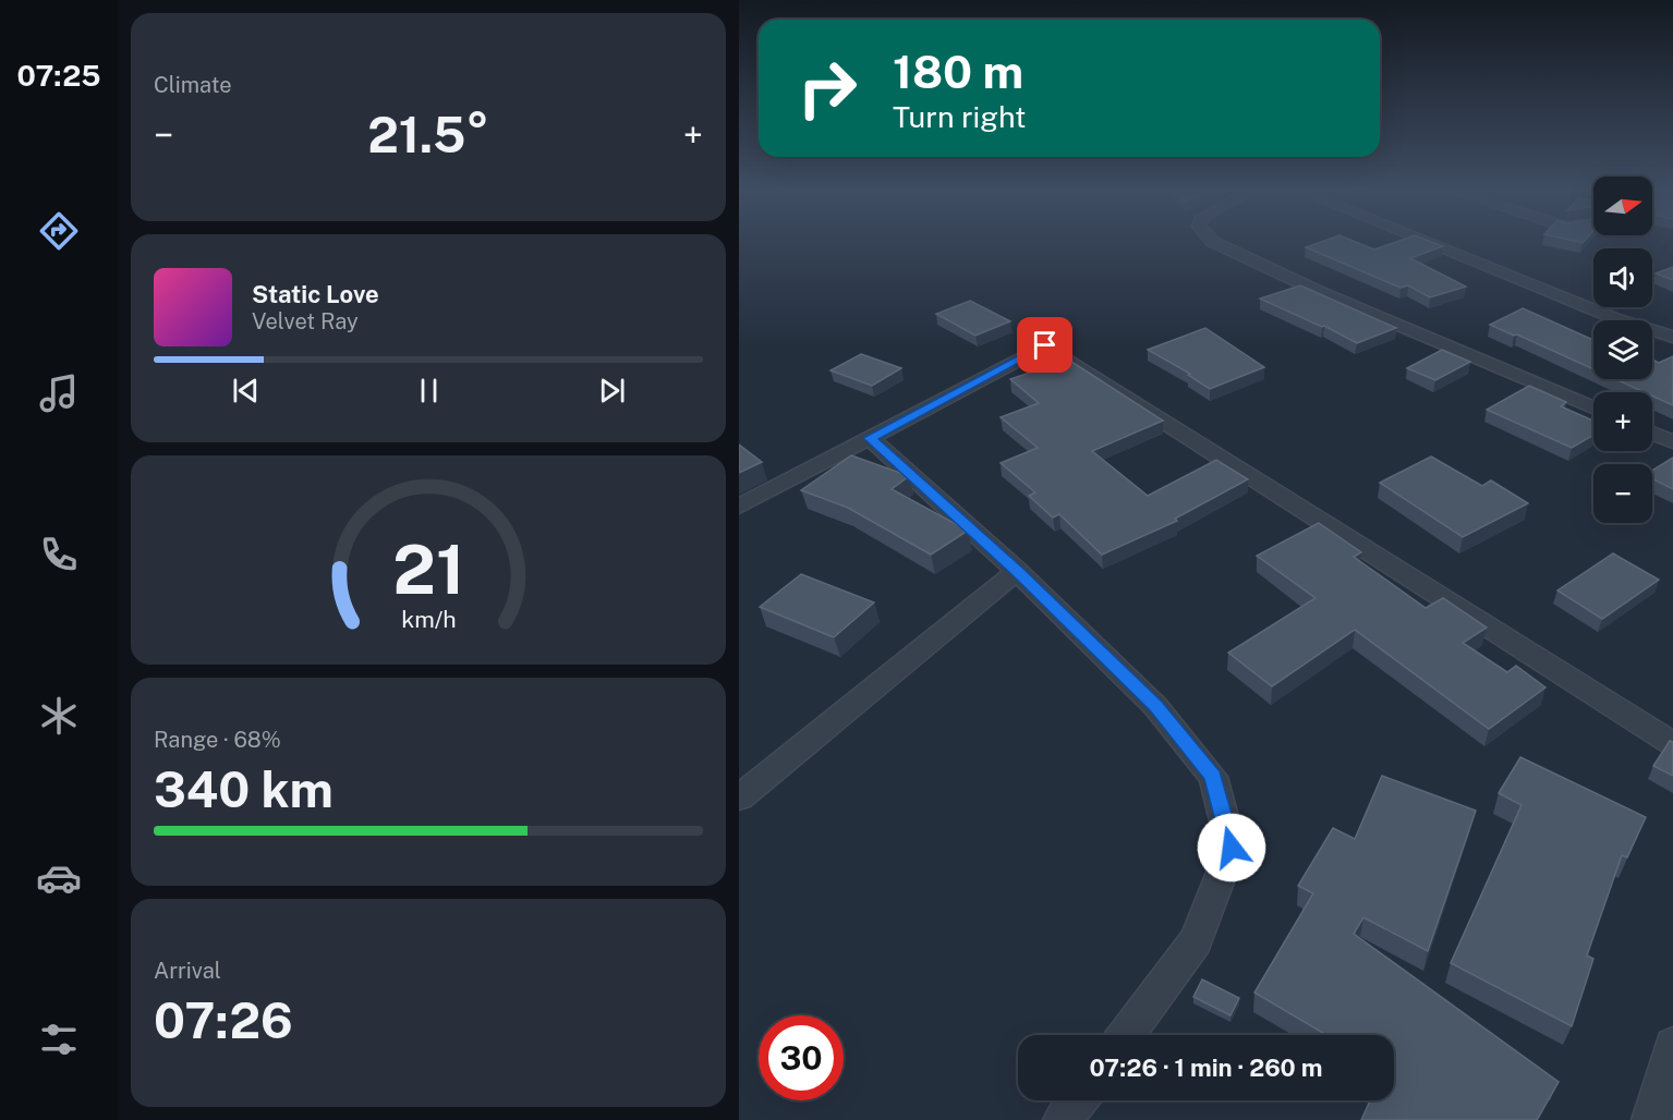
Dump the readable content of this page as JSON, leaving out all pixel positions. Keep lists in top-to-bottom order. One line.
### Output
{"north":"right","page":{"tabs":"07:25","tile":["Climate",["Range · 68%","340 km"],["Arrival","07:26"]],"turn":["180 m","Turn right"],"heat":["−","21.5°","+"],"map_buttons":["+","−"],"song":["Static Love","Velvet Ray"],"limit":"30","trip":"07:26 · 1 min · 260 m","gauge":["21","km/h"]}}
